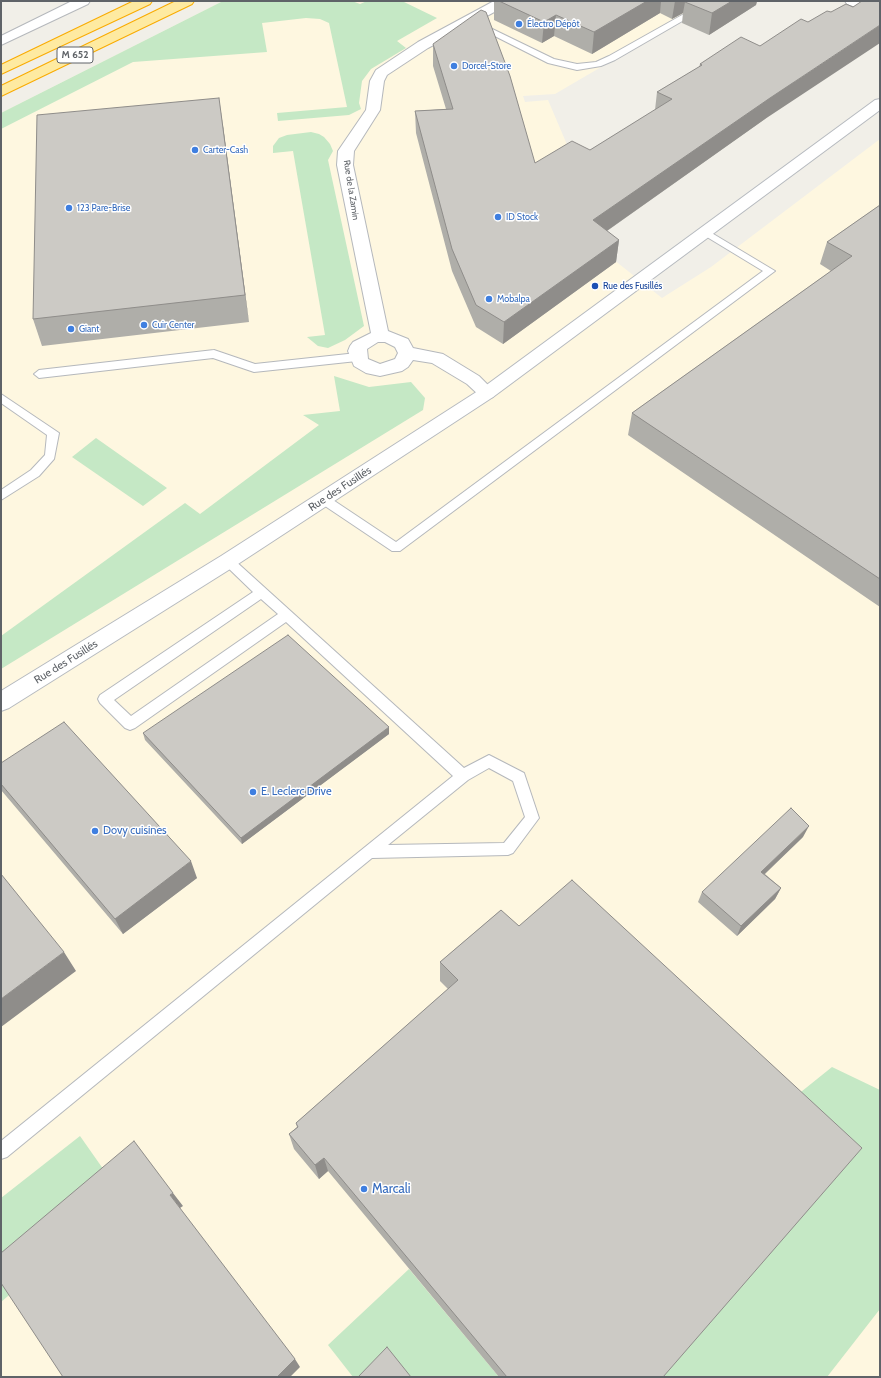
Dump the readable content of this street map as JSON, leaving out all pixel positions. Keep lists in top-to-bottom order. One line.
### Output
{"streets":{"highway":["M 652"],"main road":["Rue de la Zamin","Rue des Fusillés"]},"places":["Électro Dépôt","Dorcel-Store","Carter-Cash","123 Pare-Brise","ID Stock","Rue des Fusillés","Mobalpa","Cuir Center","Giant","E. Leclerc Drive","Dovy cuisines","Marcali"]}
